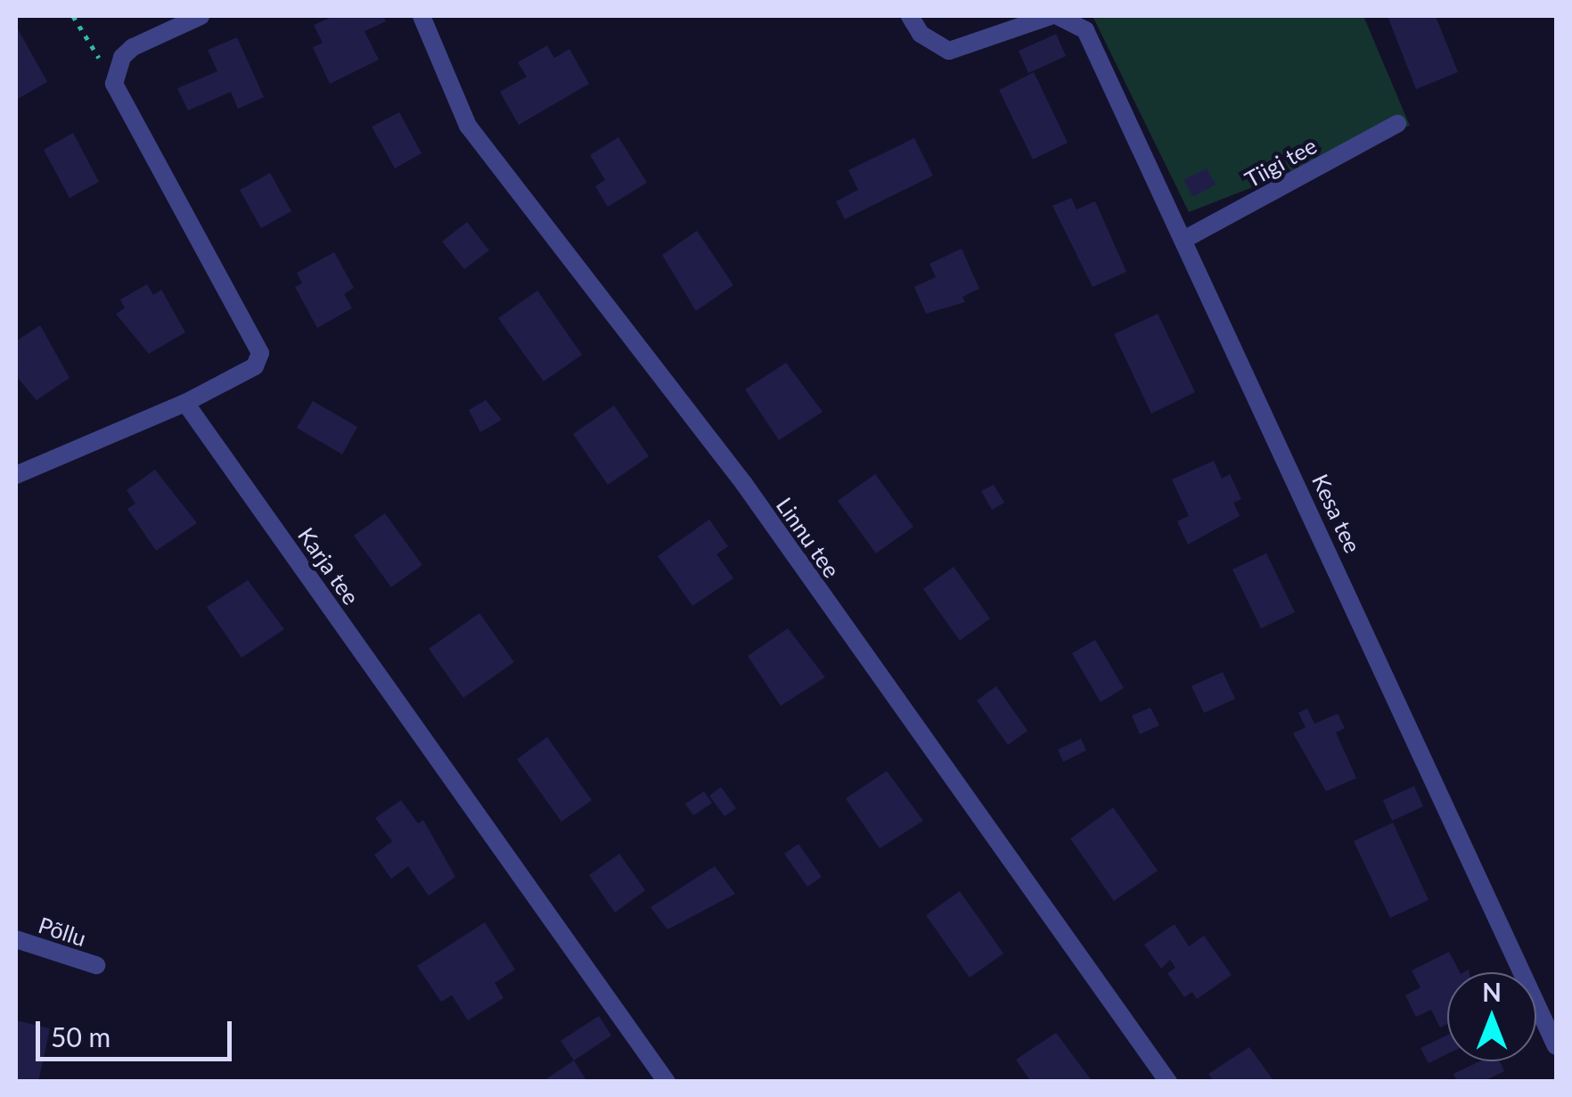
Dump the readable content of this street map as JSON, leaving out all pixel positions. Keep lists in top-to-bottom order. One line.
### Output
{"streets":{"street":["Tiigi tee","Kesa tee","Linnu tee","Karja tee","Põllu"]},"crossings":[["Tiigi tee","Kesa tee"]],"scale_bar":"50 m","north":"top"}
